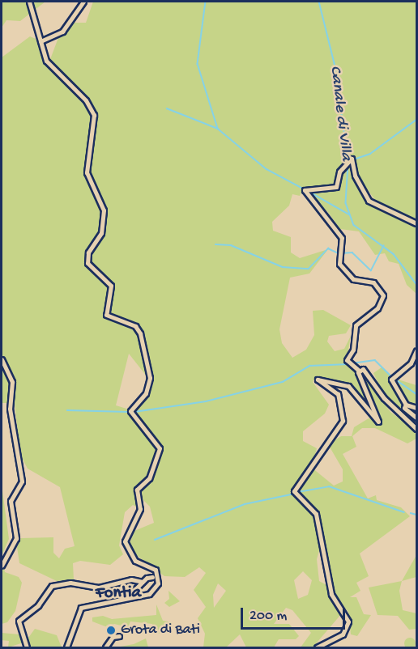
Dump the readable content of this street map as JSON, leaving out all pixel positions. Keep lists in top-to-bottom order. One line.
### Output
{"districts":["Fontia"],"water":["Canale di Villa"],"places":["Grota di Bati"],"scale_bar":"200 m"}
